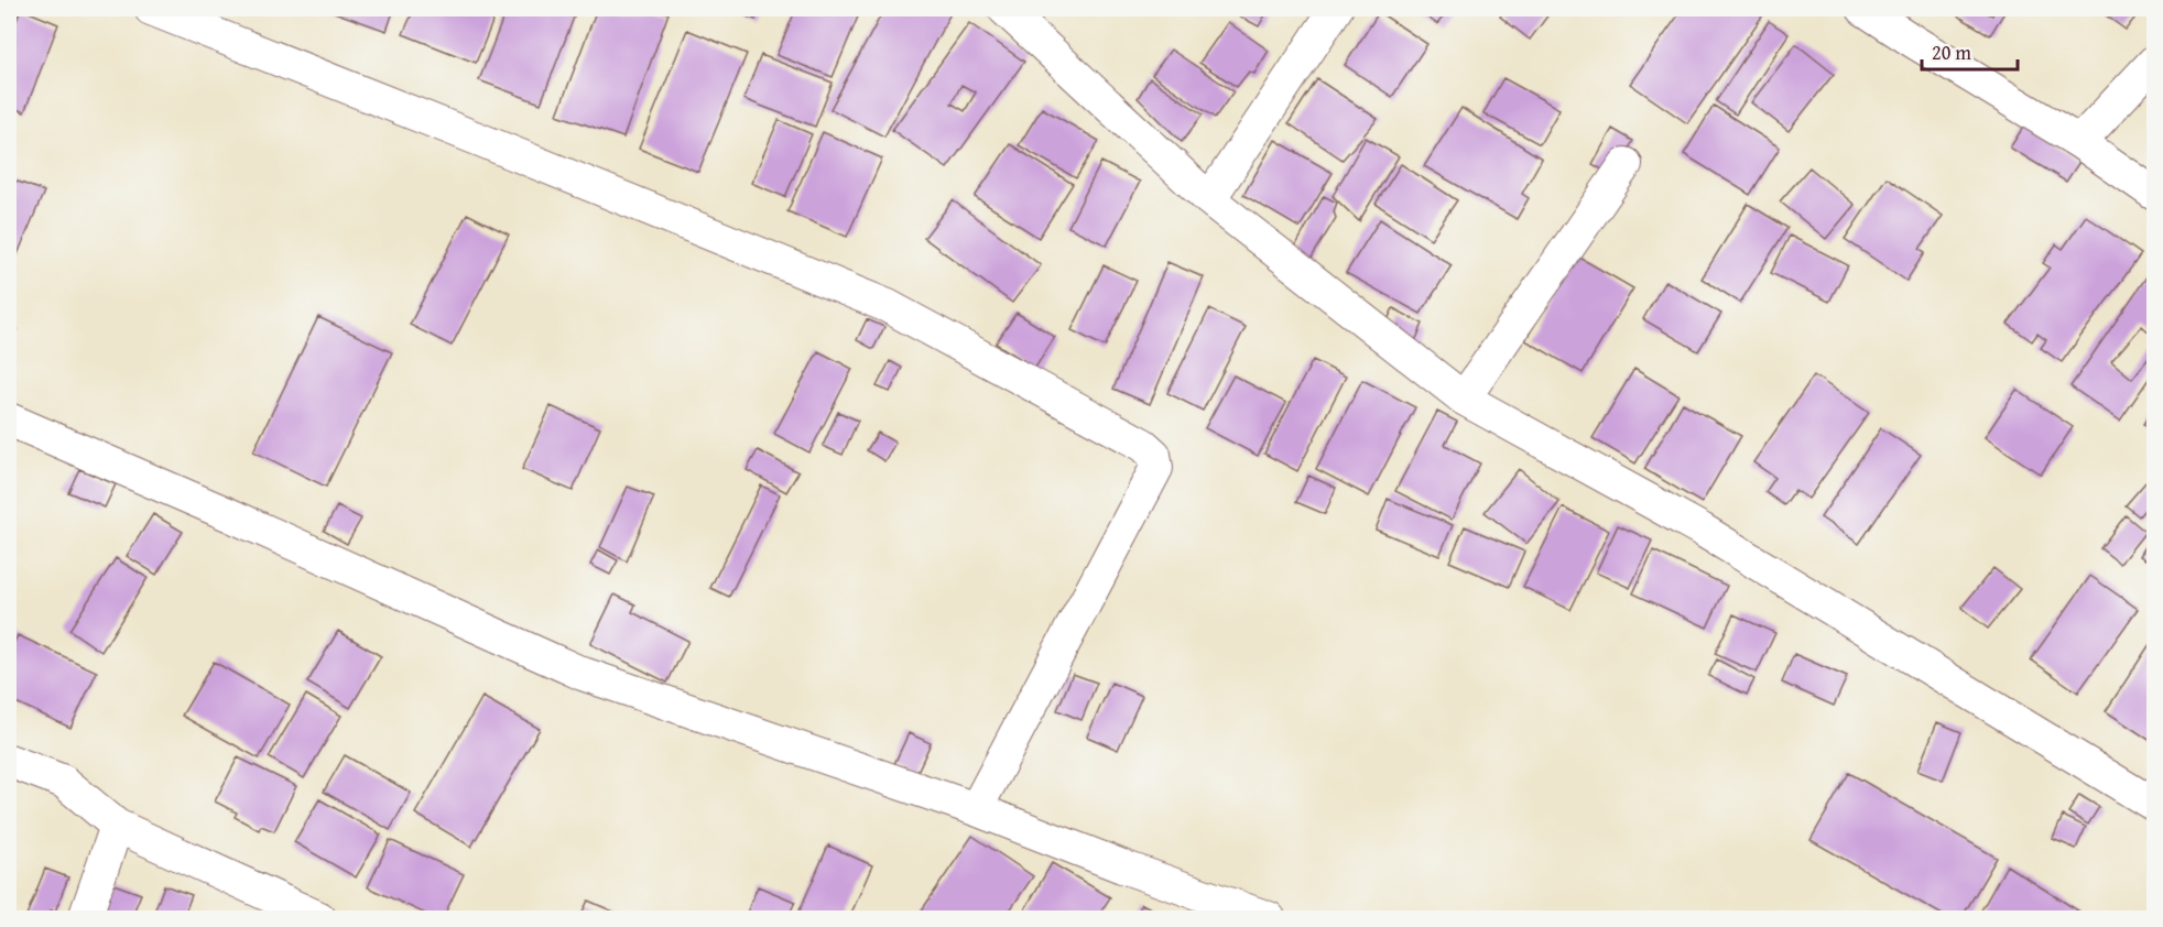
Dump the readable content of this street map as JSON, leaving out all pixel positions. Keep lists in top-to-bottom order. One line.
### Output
{"scale_bar":"20 m"}
